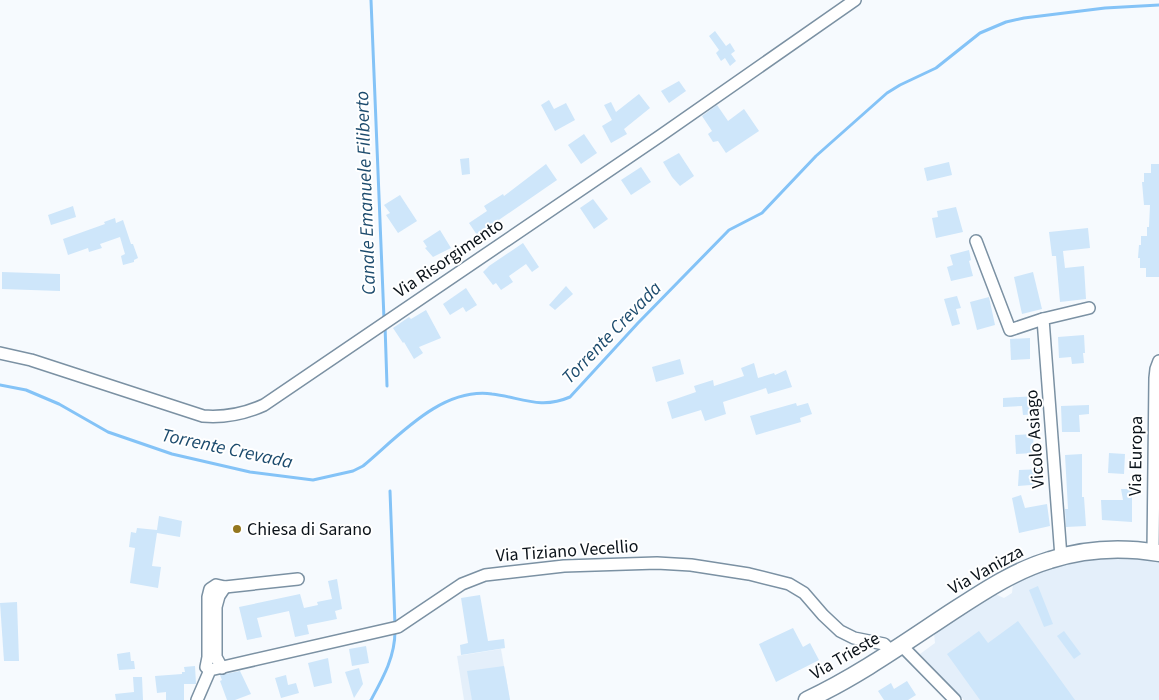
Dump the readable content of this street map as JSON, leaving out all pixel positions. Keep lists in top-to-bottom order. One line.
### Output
{"streets":{"street":["Via Risorgimento","Vicolo Asiago","Via Europa","Via Tiziano Vecellio","Via Vanizza","Via Trieste"]},"crossings":[["Vicolo Asiago","Via Vanizza"],["Via Europa","Via Vanizza"],["Via Tiziano Vecellio","Via Vanizza"],["Via Tiziano Vecellio","Via Trieste"],["Via Vanizza","Via Trieste"]],"water":["Canale Emanuele Filiberto","Torrente Crevada"],"places":["Chiesa di Sarano"]}
